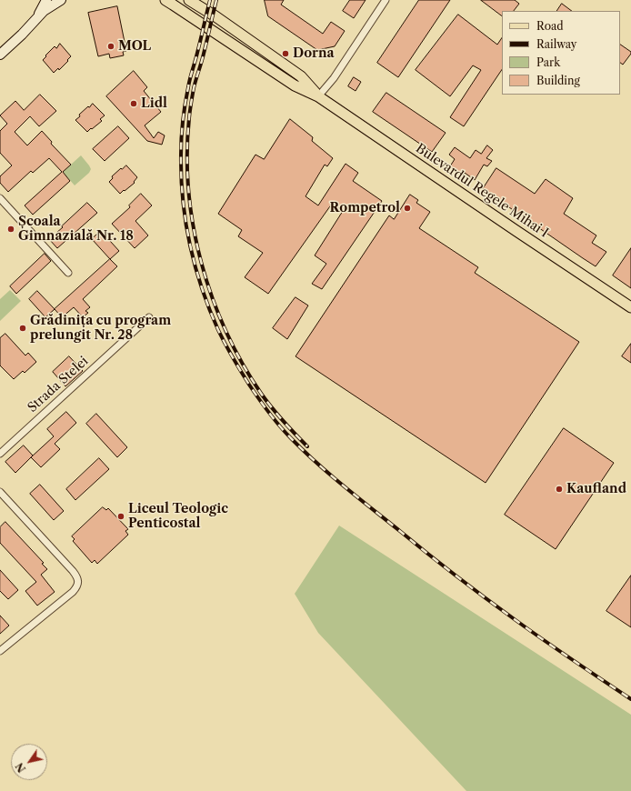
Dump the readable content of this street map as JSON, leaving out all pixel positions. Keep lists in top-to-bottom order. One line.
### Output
{"streets":{"main road":["Bulevardul Regele Mihai I"],"street":["Strada Stelei"]},"places":["MOL","Dorna","Lidl","Rompetrol","Școala Gimnazială Nr. 18","Grădinița cu program prelungit Nr. 28","Kaufland","Liceul Teologic Penticostal"],"legend":["Road","Railway","Park","Building"],"north":"bottom left"}
